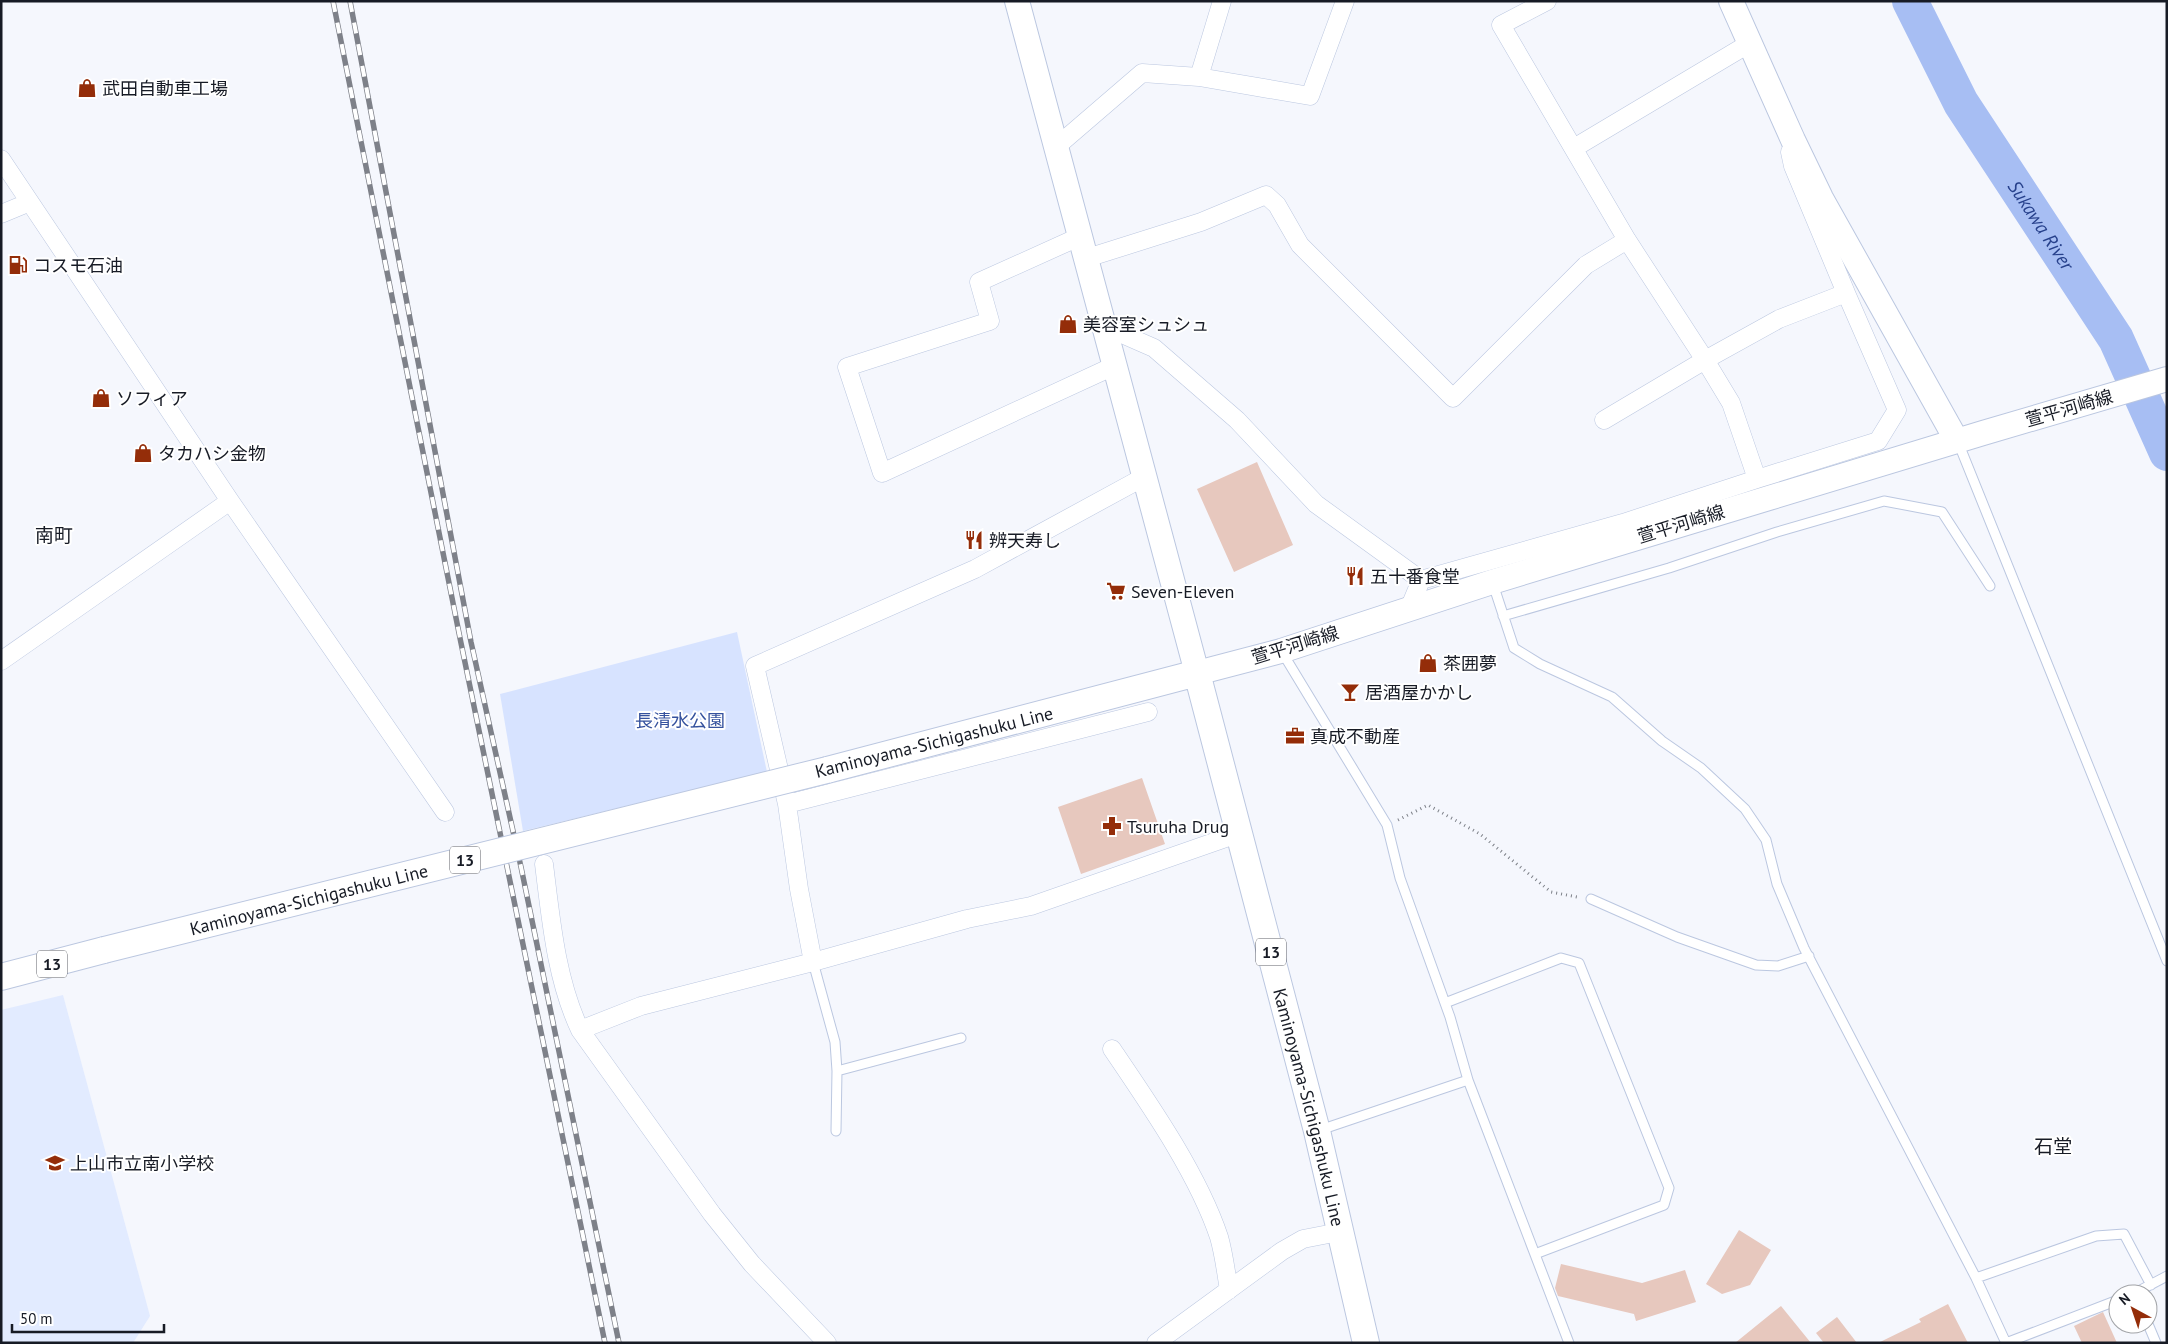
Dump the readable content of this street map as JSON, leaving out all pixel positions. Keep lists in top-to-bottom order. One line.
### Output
{"streets":{"main road":["Kaminoyama-Sichigashuku Line","13"],"street":["萱平河崎線"]},"crossings":[["萱平河崎線","Kaminoyama-Sichigashuku Line"]],"districts":["南町","石堂"],"water":["Sukawa River"],"parks":["長清水公園"],"places":{"shop":["武田自動車工場","美容室シュシュ","ソフィア","タカハシ金物","茶囲夢"],"fuel station":["コスモ石油"],"restaurant":["辨天寿し","五十番食堂"],"supermarket":["Seven-Eleven"],"bar":["居酒屋かかし"],"office":["真成不動産"],"pharmacy":["Tsuruha Drug"],"school or university":["上山市立南小学校"]},"scale_bar":"50 m","north":"top left"}
